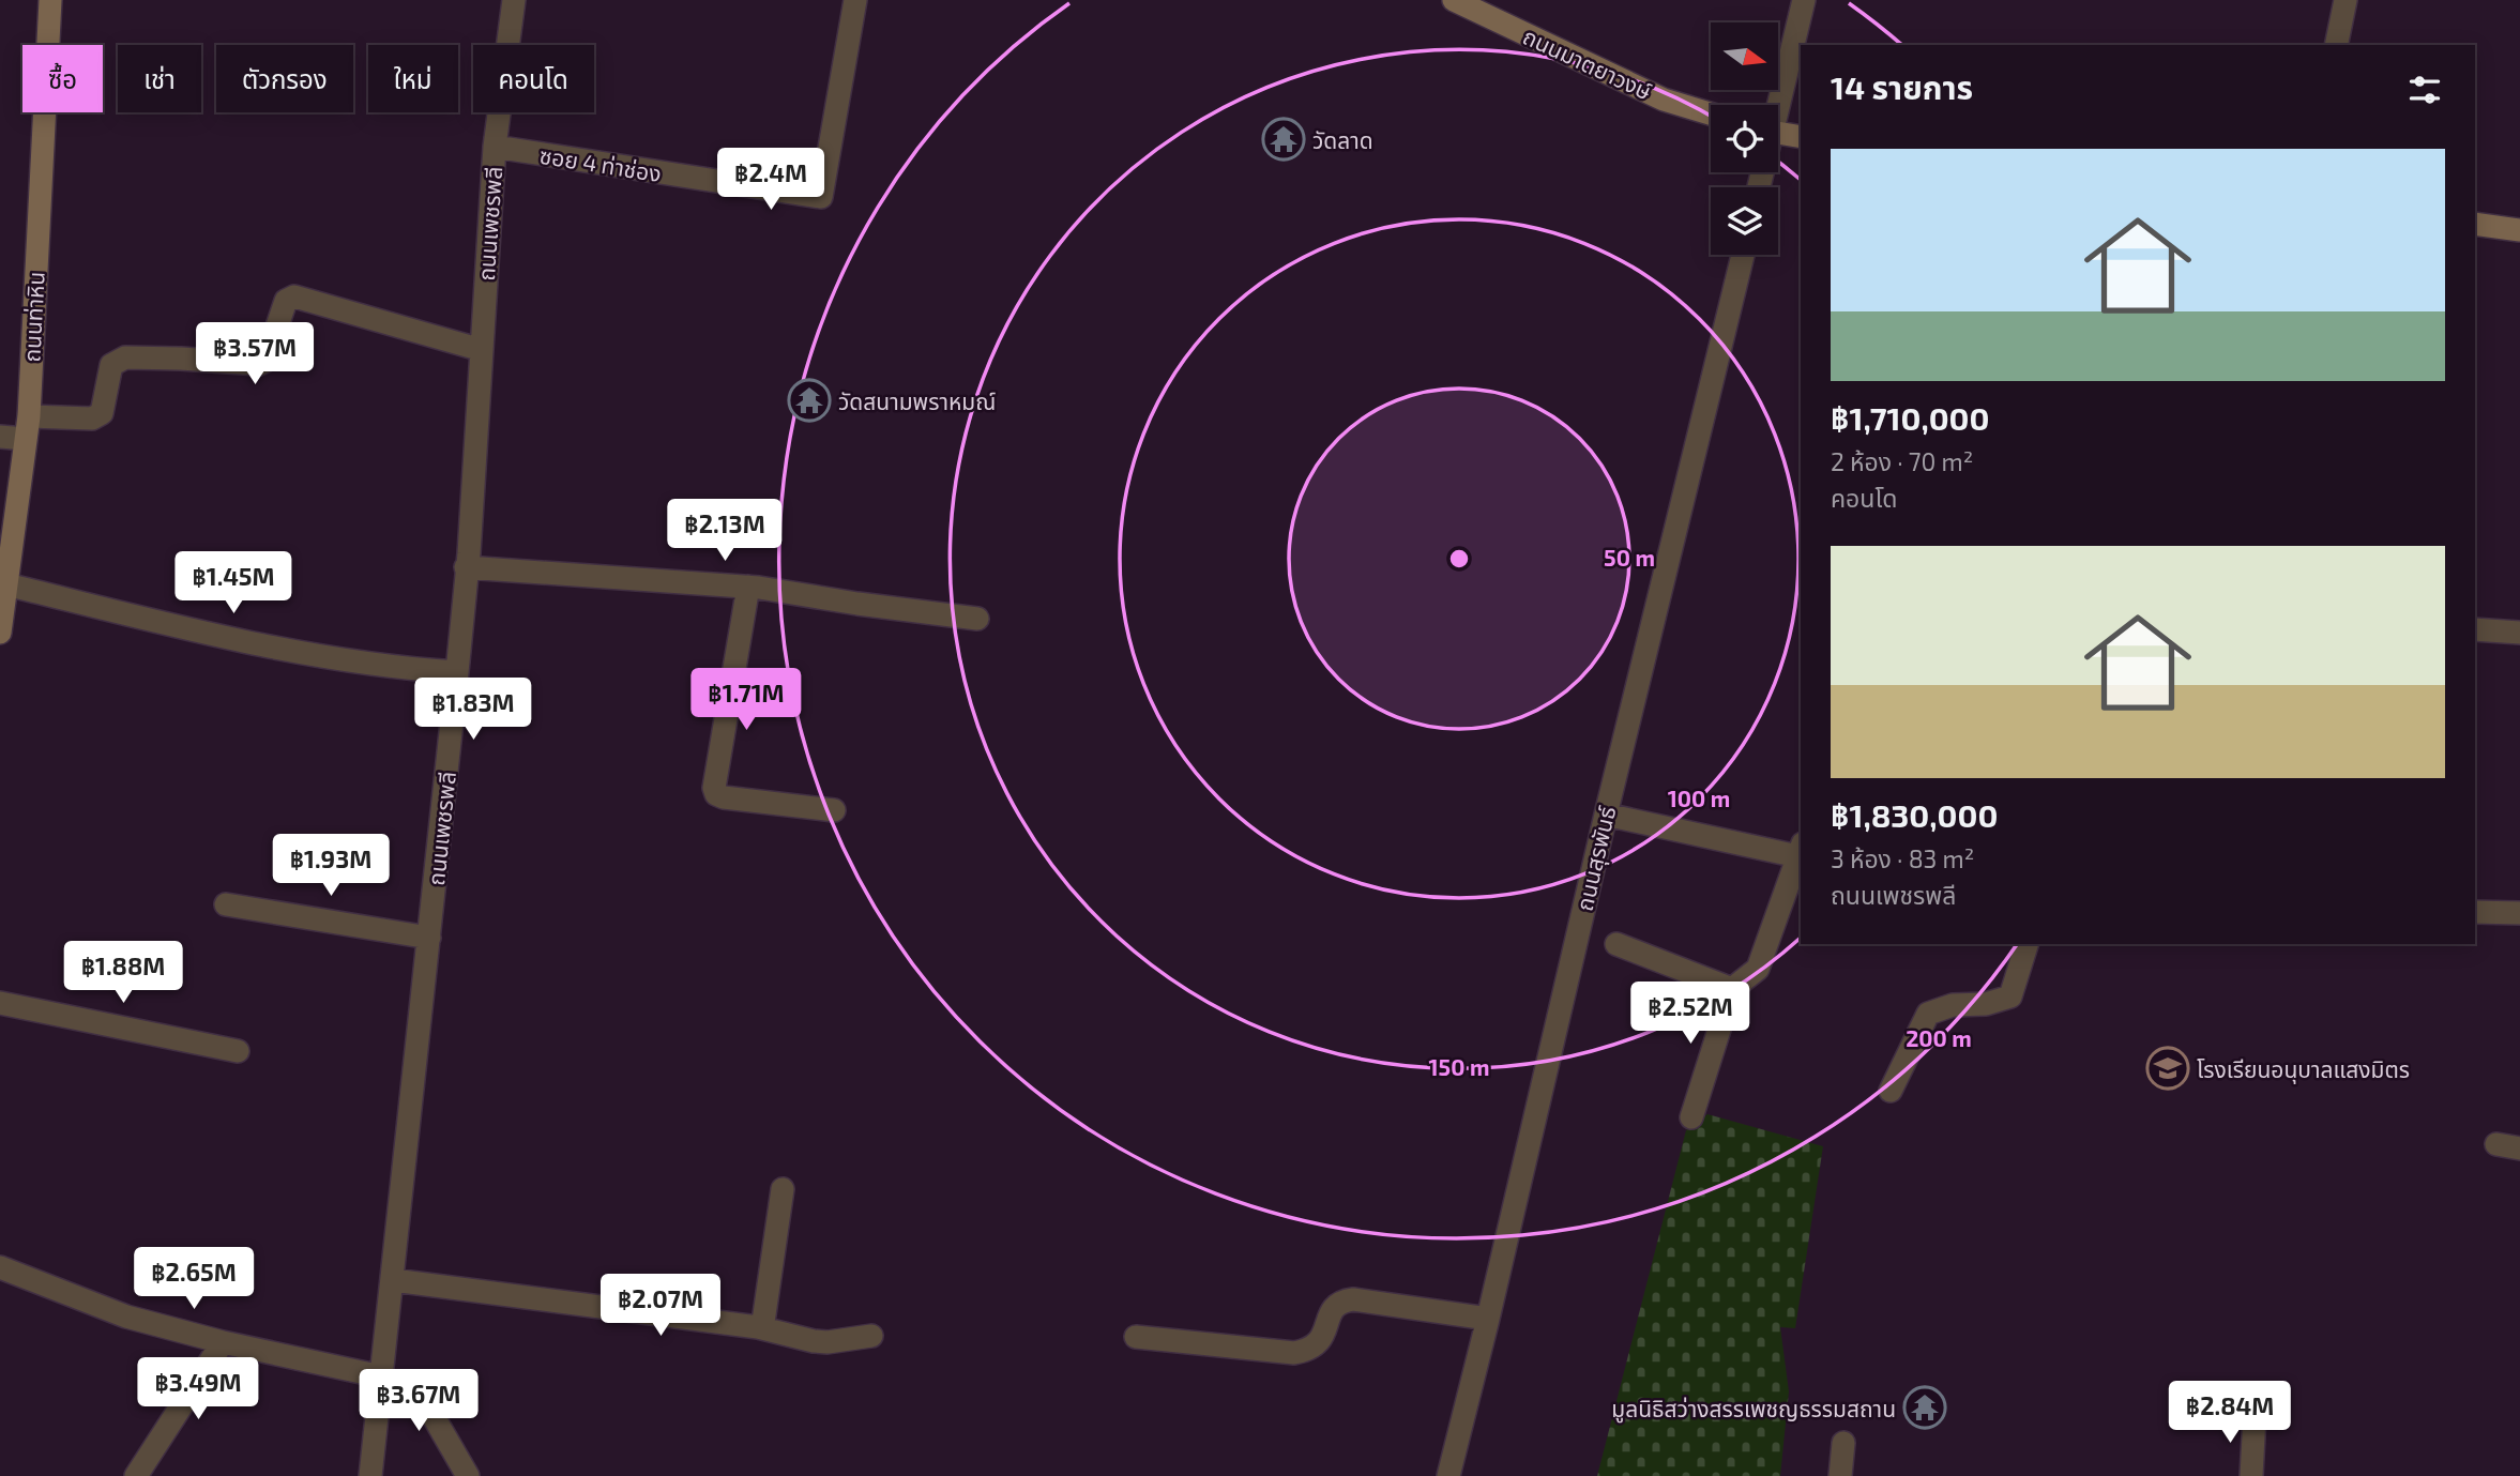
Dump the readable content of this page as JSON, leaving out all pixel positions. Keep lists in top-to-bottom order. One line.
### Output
{"streets":{"street":["ถนนมาตยาวงษ์","ซอย 4 ท่าช่อง","ถนนเพชรพลี","ถนนท่าหิน","ถนนสุรพันธ์"]},"crossings":[["ซอย 4 ท่าช่อง","ถนนเพชรพลี"]],"places":{"temple":["วัดลาด","วัดสนามพราหมณ์","มูลนิธิสว่างสรรเพชญธรรมสถาน"],"school or university":["โรงเรียนอนุบาลแสงมิตร"]},"north":"right","page":{"chip":["ซื้อ","เช่า","ตัวกรอง","ใหม่","คอนโด"],"heading":"14 รายการ","list":[{"name":"฿1,710,000","note":"2 ห้อง · 70 m² · คอนโด"},{"name":"฿1,830,000","note":"3 ห้อง · 83 m² · ถนนเพชรพลี"}],"price":["฿2.4M","฿3.57M","฿2.13M","฿1.45M","฿1.71M","฿1.83M","฿1.93M","฿1.88M","฿2.52M","฿2.65M","฿2.07M","฿3.49M","฿3.67M","฿2.84M"]},"rings":["50 m","100 m","200 m","150 m"]}
